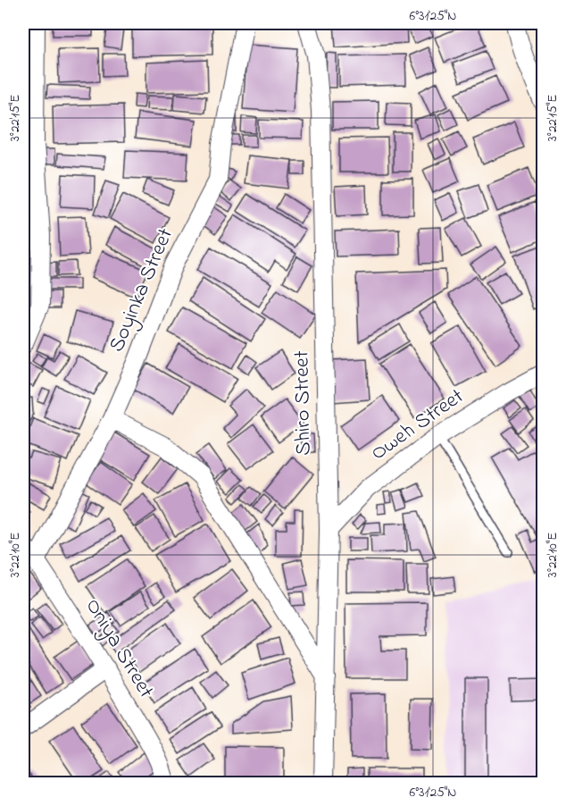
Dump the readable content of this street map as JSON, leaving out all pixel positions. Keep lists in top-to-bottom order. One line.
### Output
{"streets":{"street":["Soyinka Street","Shiro Street","Oweh Street","Oniya Street"]},"crossings":[["Soyinka Street","Oniya Street"],["Shiro Street","Oweh Street"]],"coordinates":["6°31'25\"N","3°22'15\"E","3°22'10\"E"]}
